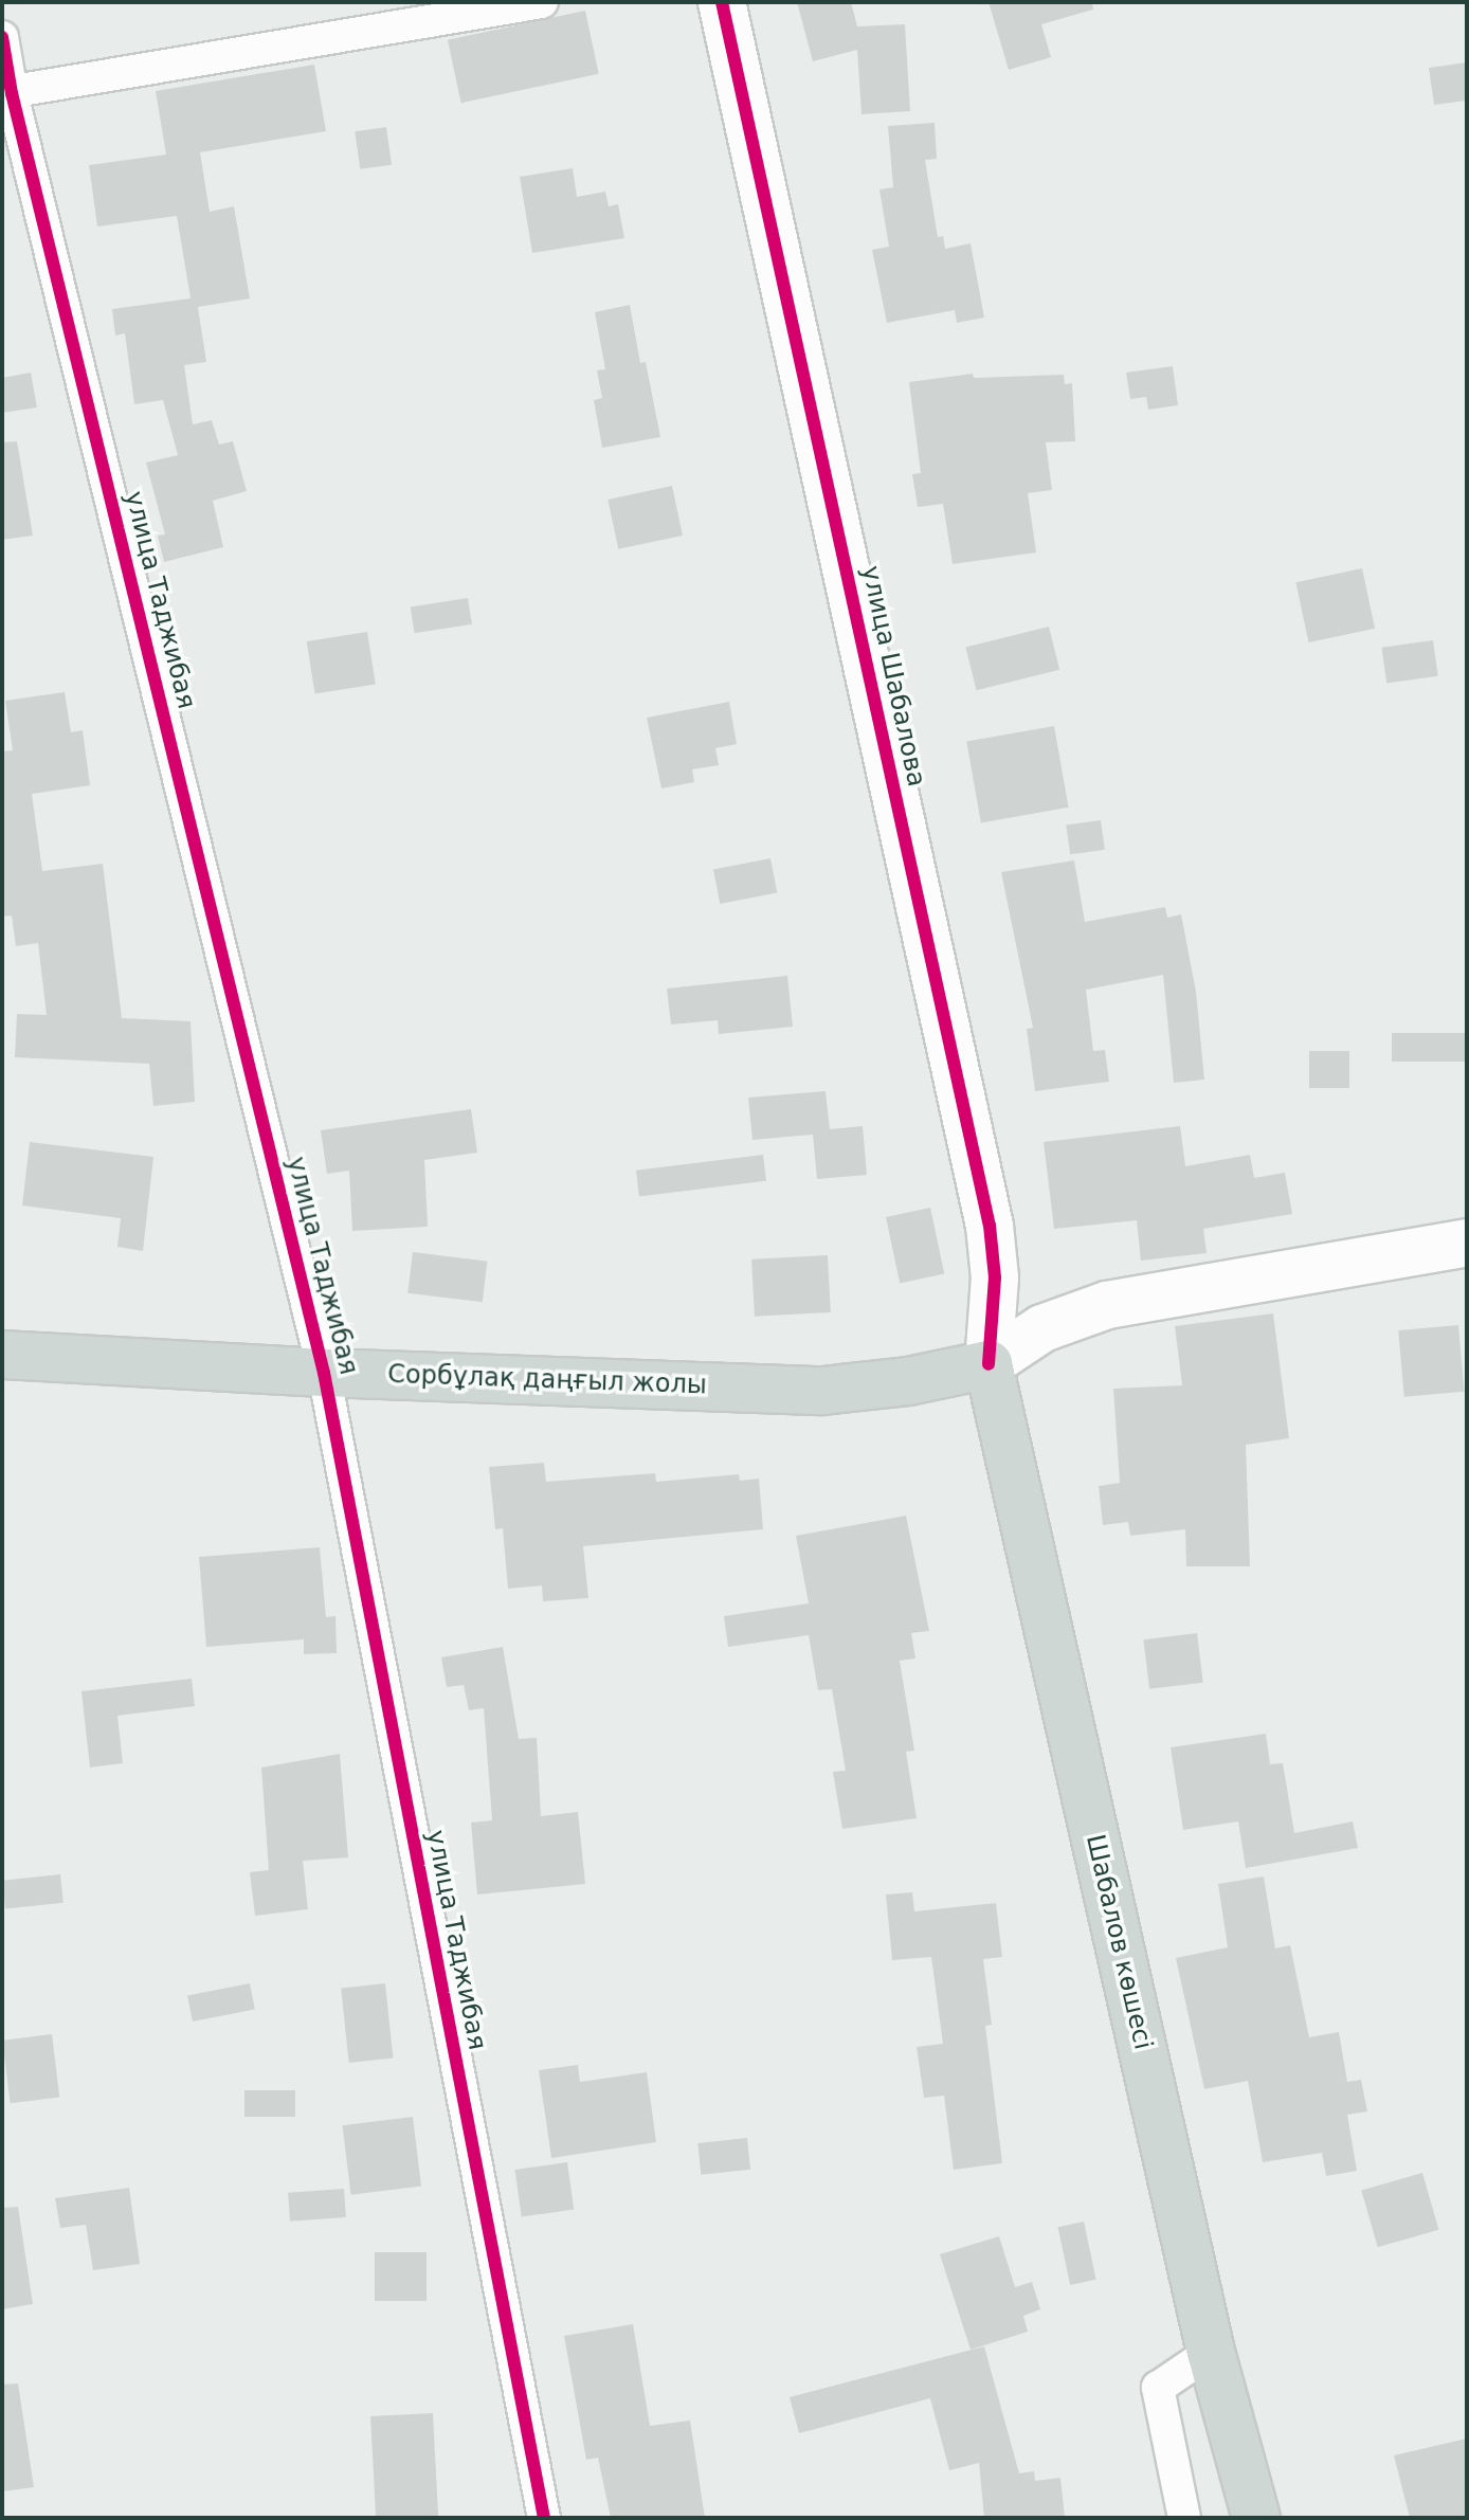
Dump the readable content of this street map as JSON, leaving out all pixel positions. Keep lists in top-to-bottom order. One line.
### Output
{"streets":{"main road":["Сорбұлақ даңғыл жолы","Шабалов көшесі"],"street":["улица Таджибая","улица Шабалова"]},"crossings":[["улица Таджибая","Сорбұлақ даңғыл жолы"],["улица Шабалова","Сорбұлақ даңғыл жолы"],["улица Шабалова","Шабалов көшесі"],["Сорбұлақ даңғыл жолы","Шабалов көшесі"]]}
